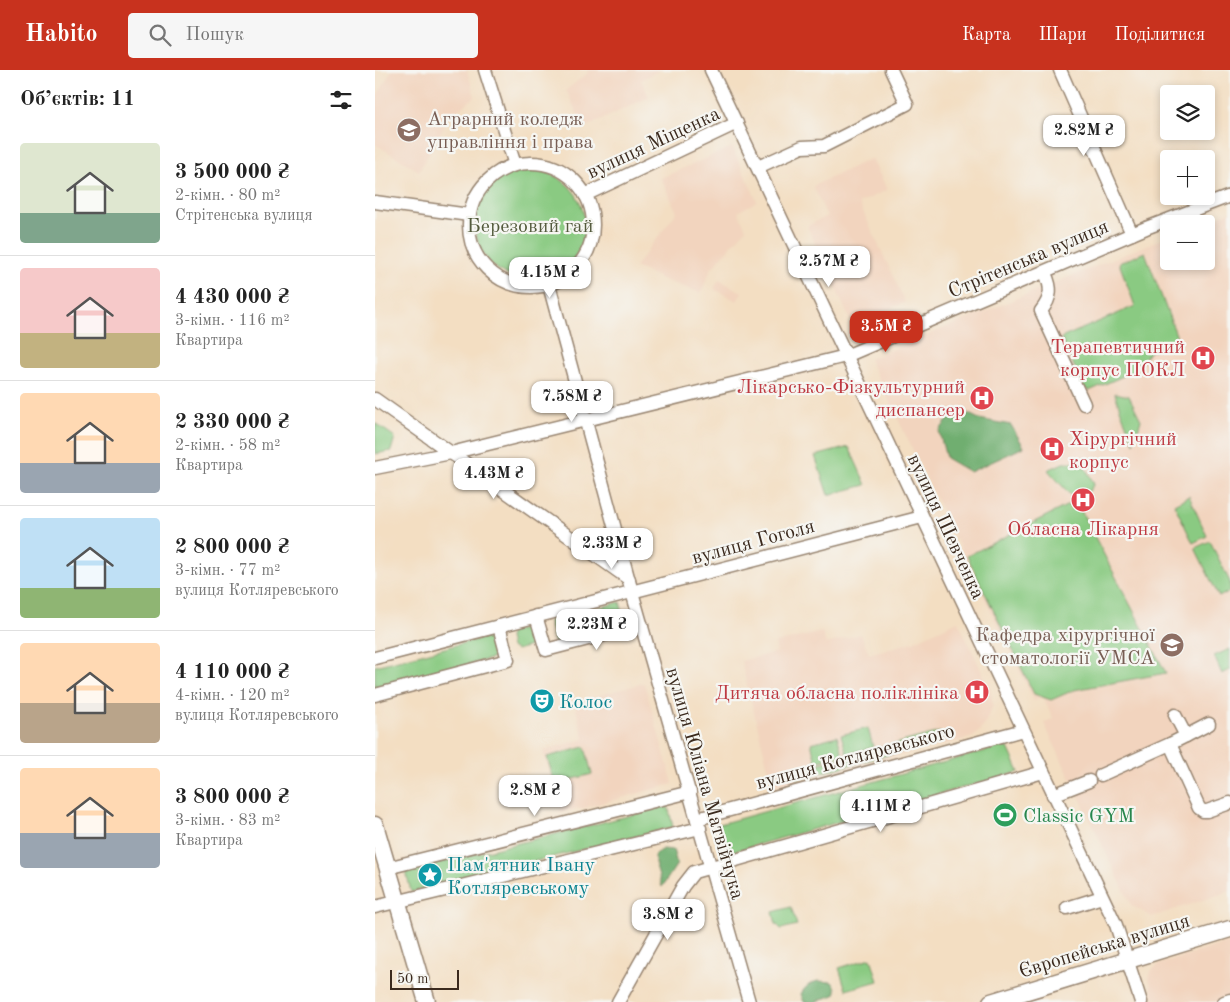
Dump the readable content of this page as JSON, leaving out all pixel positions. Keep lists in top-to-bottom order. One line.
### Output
{"streets":{"main road":["Європейська вулиця"],"street":["вулиця Міщенка","Стрітенська вулиця","вулиця Шевченка","вулиця Гоголя","вулиця Котляревського","вулиця Юліана Матвійчука"]},"crossings":[["вулиця Міщенка","вулиця Шевченка"],["вулиця Міщенка","вулиця Юліана Матвійчука"],["Стрітенська вулиця","вулиця Шевченка"],["Стрітенська вулиця","вулиця Юліана Матвійчука"],["вулиця Шевченка","вулиця Гоголя"],["вулиця Шевченка","вулиця Котляревського"],["вулиця Шевченка","Європейська вулиця"],["вулиця Гоголя","вулиця Юліана Матвійчука"],["вулиця Котляревського","вулиця Юліана Матвійчука"]],"parks":["Березовий гай"],"places":{"school or university":["Аграрний коледж управління і права","Кафедра хірургічної стоматології УМСА"],"hospital":["Терапевтичний корпус ПОКЛ","Лікарсько-Фізкультурний диспансер","Хірургічний корпус","Обласна Лікарня","Дитяча обласна поліклініка"],"theatre":["Колос"],"sports":["Classic GYM"],"place":["Пам'ятник Івану Котляревському"]},"scale_bar":"50 m","page":{"header":"Habito","search":"Пошук","nav":["Карта","Шари","Поділитися"],"heading":"Об’єктів: 11","map_buttons":["+","−"],"price":["2.82M ₴","2.57M ₴","4.15M ₴","3.5M ₴","7.58M ₴","4.43M ₴","2.33M ₴","2.23M ₴","2.8M ₴","4.11M ₴","3.8M ₴"],"list":[{"name":"3 500 000 ₴","note":"2-кімн. · 80 m² · Стрітенська вулиця"},{"name":"4 430 000 ₴","note":"3-кімн. · 116 m² · Квартира"},{"name":"2 330 000 ₴","note":"2-кімн. · 58 m² · Квартира"},{"name":"2 800 000 ₴","note":"3-кімн. · 77 m² · вулиця Котляревського"},{"name":"4 110 000 ₴","note":"4-кімн. · 120 m² · вулиця Котляревського"},{"name":"3 800 000 ₴","note":"3-кімн. · 83 m² · Квартира"}],"scale":"50 m"}}
